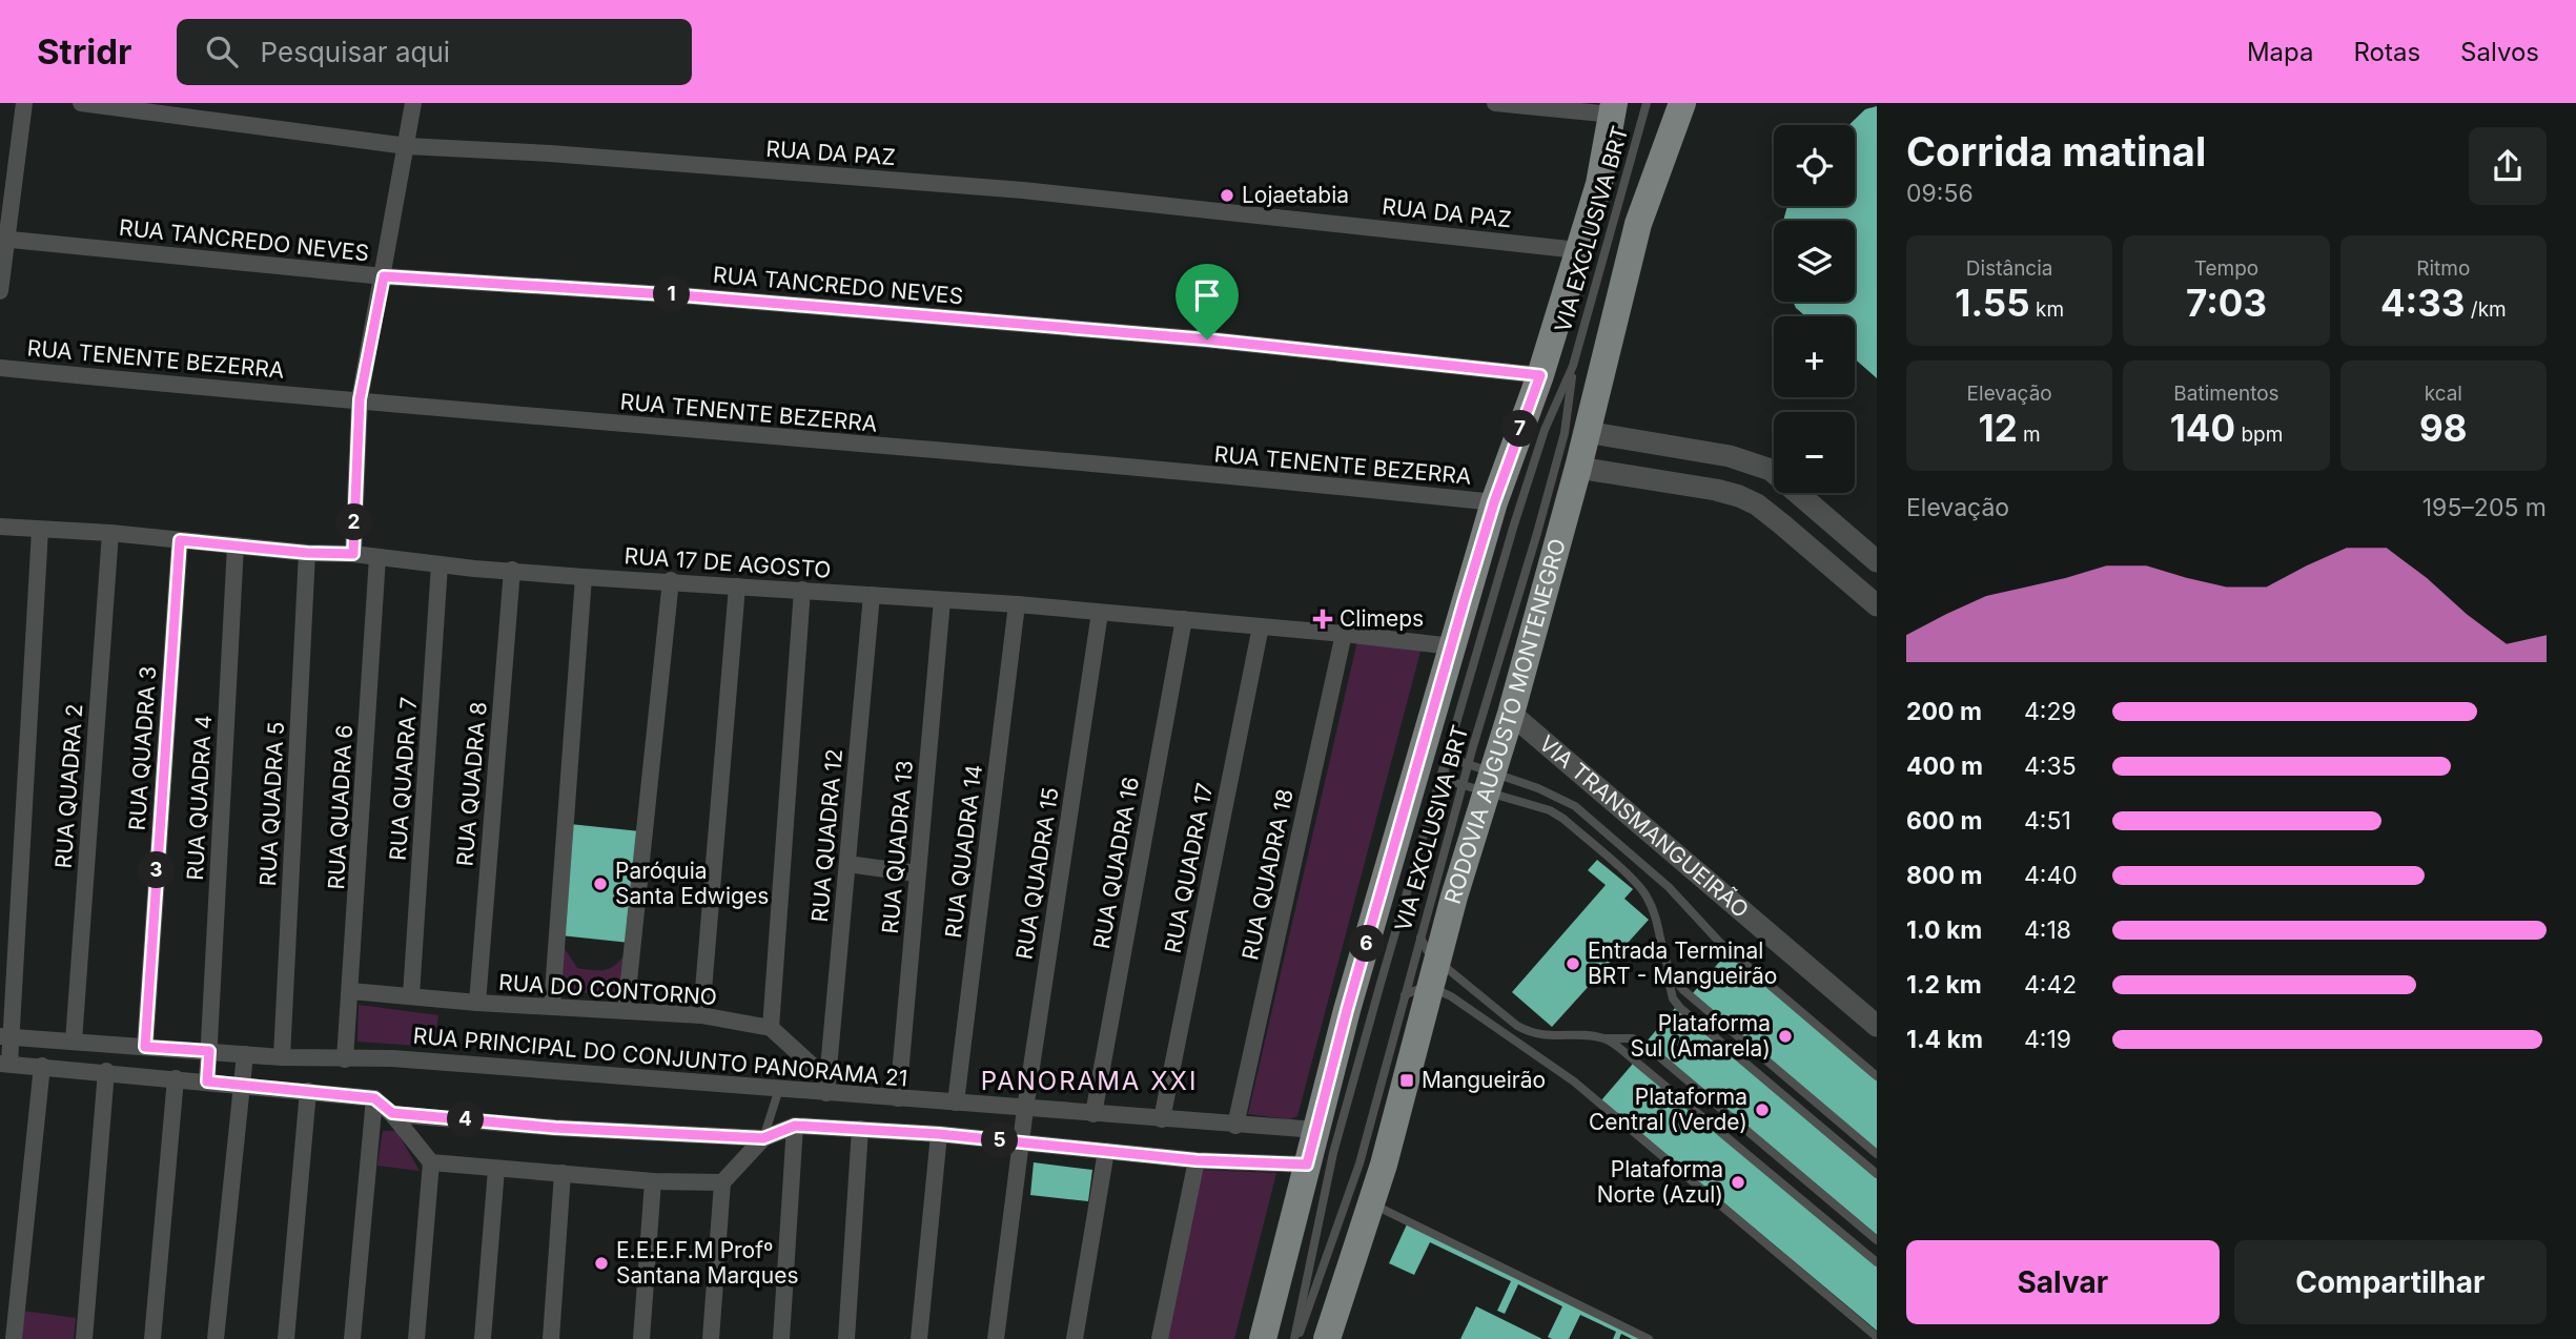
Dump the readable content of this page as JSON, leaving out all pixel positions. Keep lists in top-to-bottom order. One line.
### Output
{"streets":{"main road":["RODOVIA AUGUSTO MONTENEGRO"],"street":["RUA DA PAZ","RUA TANCREDO NEVES","RUA TENENTE BEZERRA","RUA 17 DE AGOSTO","RUA QUADRA 3","RUA QUADRA 7","RUA QUADRA 8","RUA QUADRA 2","RUA QUADRA 4","RUA QUADRA 5","RUA QUADRA 6","VIA TRANSMANGUEIRÃO","RUA QUADRA 12","RUA QUADRA 13","RUA QUADRA 14","RUA QUADRA 16","RUA QUADRA 17","RUA QUADRA 15","RUA QUADRA 18","RUA DO CONTORNO","RUA PRINCIPAL DO CONJUNTO PANORAMA 21"],"lane":["VIA EXCLUSIVA BRT"]},"crossings":[["VIA EXCLUSIVA BRT","RODOVIA AUGUSTO MONTENEGRO"],["RUA 17 DE AGOSTO","RUA QUADRA 3"],["RUA 17 DE AGOSTO","RUA QUADRA 7"],["RUA 17 DE AGOSTO","RUA QUADRA 8"],["RUA 17 DE AGOSTO","RUA QUADRA 2"],["RUA 17 DE AGOSTO","RUA QUADRA 4"],["RUA 17 DE AGOSTO","RUA QUADRA 5"],["RUA 17 DE AGOSTO","RUA QUADRA 6"],["RUA 17 DE AGOSTO","RUA QUADRA 12"],["RUA 17 DE AGOSTO","RUA QUADRA 13"],["RUA 17 DE AGOSTO","RUA QUADRA 14"],["RUA 17 DE AGOSTO","RUA QUADRA 16"],["RUA 17 DE AGOSTO","RUA QUADRA 17"],["RUA 17 DE AGOSTO","RUA QUADRA 15"],["RUA 17 DE AGOSTO","RUA QUADRA 18"],["RODOVIA AUGUSTO MONTENEGRO","VIA TRANSMANGUEIRÃO"],["RUA QUADRA 3","RUA PRINCIPAL DO CONJUNTO PANORAMA 21"],["RUA QUADRA 7","RUA DO CONTORNO"],["RUA QUADRA 8","RUA DO CONTORNO"],["RUA QUADRA 2","RUA PRINCIPAL DO CONJUNTO PANORAMA 21"],["RUA QUADRA 4","RUA PRINCIPAL DO CONJUNTO PANORAMA 21"],["RUA QUADRA 5","RUA PRINCIPAL DO CONJUNTO PANORAMA 21"],["RUA QUADRA 6","RUA DO CONTORNO"],["RUA QUADRA 6","RUA PRINCIPAL DO CONJUNTO PANORAMA 21"],["RUA QUADRA 12","RUA PRINCIPAL DO CONJUNTO PANORAMA 21"],["RUA QUADRA 13","RUA PRINCIPAL DO CONJUNTO PANORAMA 21"],["RUA QUADRA 14","RUA PRINCIPAL DO CONJUNTO PANORAMA 21"],["RUA QUADRA 16","RUA PRINCIPAL DO CONJUNTO PANORAMA 21"],["RUA QUADRA 17","RUA PRINCIPAL DO CONJUNTO PANORAMA 21"],["RUA QUADRA 15","RUA PRINCIPAL DO CONJUNTO PANORAMA 21"],["RUA QUADRA 18","RUA PRINCIPAL DO CONJUNTO PANORAMA 21"]],"districts":["PANORAMA XXI"],"places":{"other":["Lojaetabia","Paróquia Santa Edwiges","Entrada Terminal BRT - Mangueirão","Plataforma Sul (Amarela)","Plataforma Central (Verde)","Plataforma Norte (Azul)","E.E.E.F.M Profº Santana Marques"],"health":["Climeps"],"transit":["Mangueirão"]},"page":{"header":"Stridr","search":"Pesquisar aqui","nav":["Mapa","Rotas","Salvos"],"heading":["Corrida matinal","09:56"],"map_buttons":["+","−"],"stats":[["Distância","1.55 km"],["Tempo","7:03"],["Ritmo","4:33 /km"],["Elevação","12 m"],["Batimentos","140 bpm"],["kcal","98"]],"pins":["1","7","2","3","6","4","5"],"chart":["Elevação","195–205 m"],"list":[{"name":"200 m","note":"4:29"},{"name":"400 m","note":"4:35"},{"name":"600 m","note":"4:51"},{"name":"800 m","note":"4:40"},{"name":"1.0 km","note":"4:18"},{"name":"1.2 km","note":"4:42"},{"name":"1.4 km","note":"4:19"}],"buttons":["Salvar","Compartilhar"]}}
